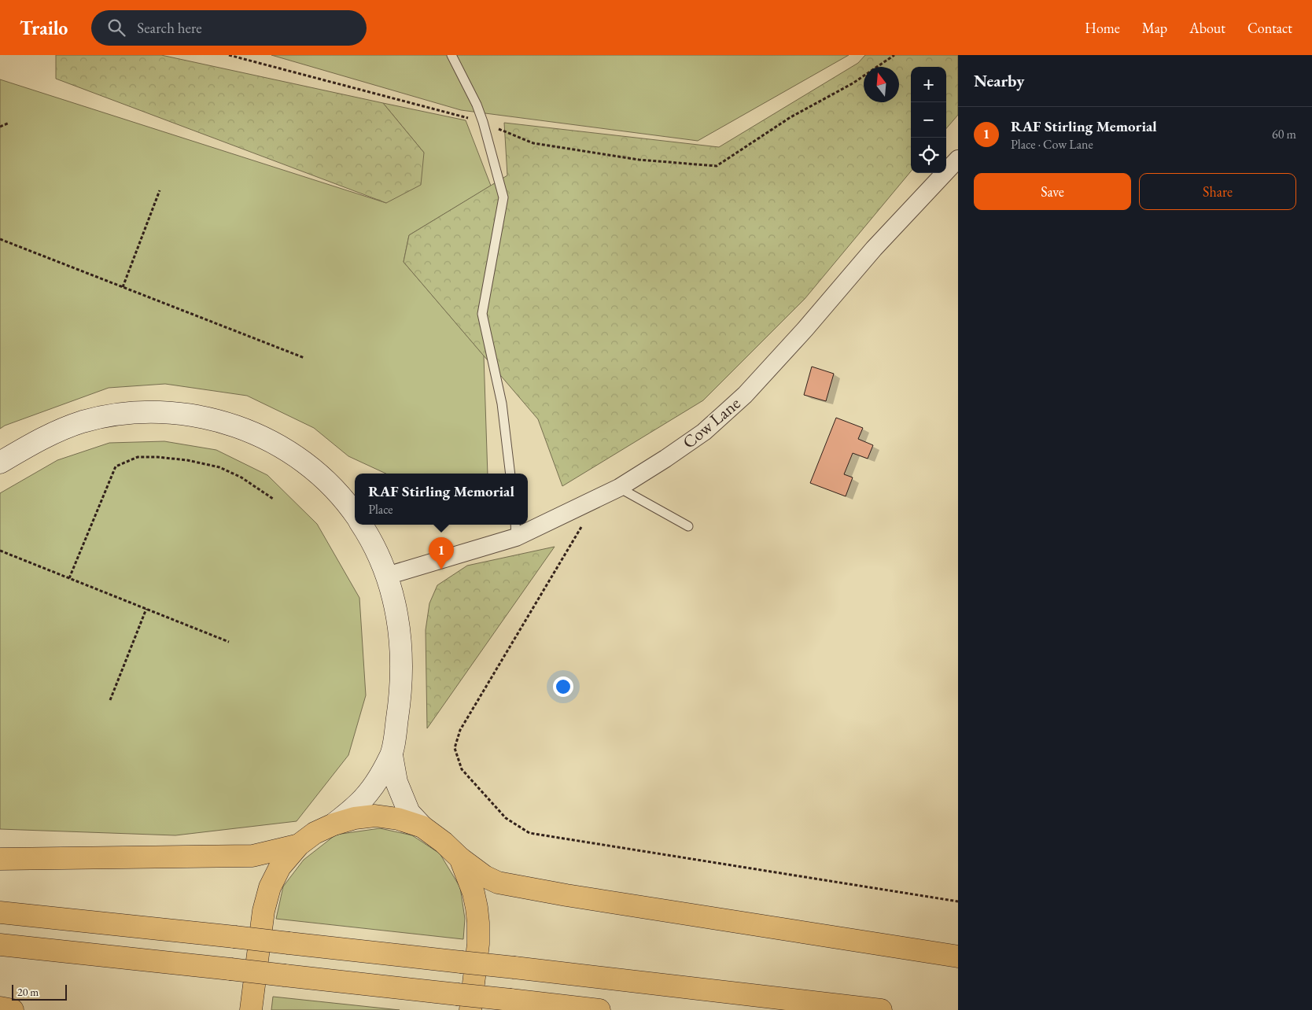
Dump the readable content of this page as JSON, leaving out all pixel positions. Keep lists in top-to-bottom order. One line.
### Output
{"streets":{"street":["Cow Lane"]},"scale_bar":"20 m","north":"top","page":{"header":"Trailo","search":"Search here","nav":["Home","Map","About","Contact"],"heading":"Nearby","map_buttons":["+","−"],"list":[{"mark":"1","name":"RAF Stirling Memorial","note":"Place · Cow Lane","value":"60 m"}],"buttons":["Save","Share"],"popup":["RAF Stirling Memorial","Place"],"pins":"1","scale":"20 m"}}
